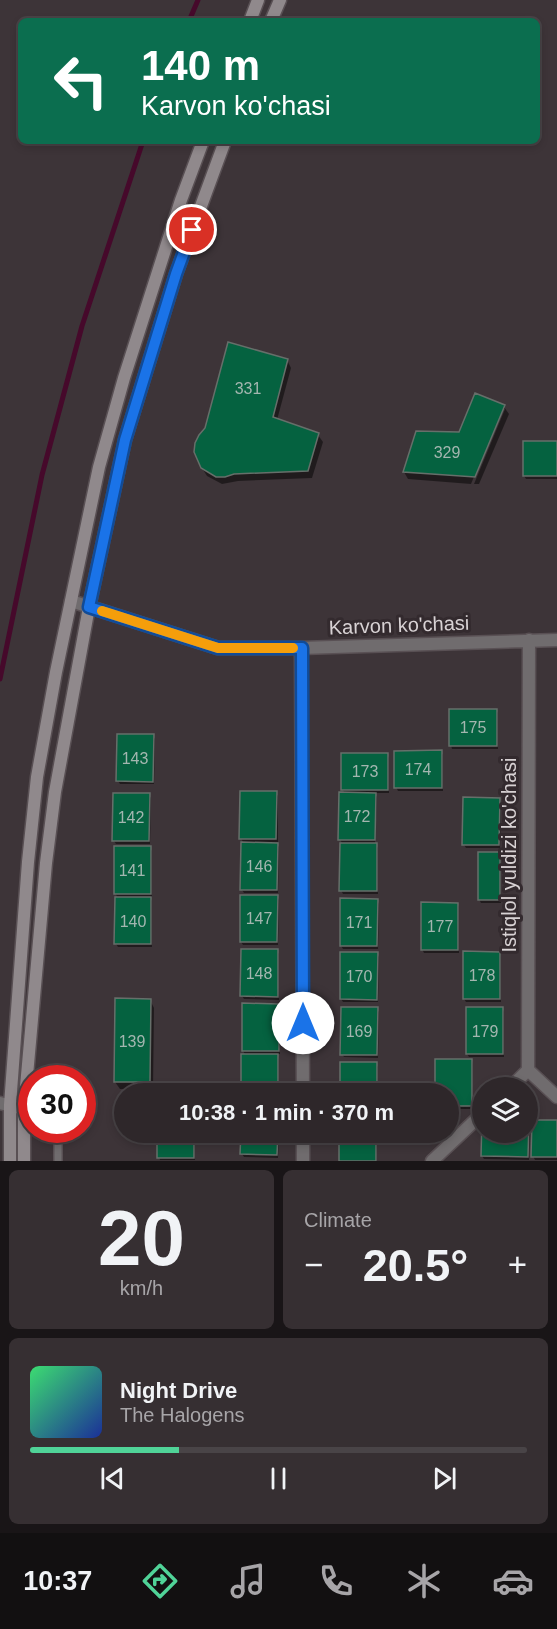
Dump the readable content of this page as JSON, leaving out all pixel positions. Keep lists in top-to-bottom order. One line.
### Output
{"streets":{"street":["Karvon ko'chasi","Istiqlol yuldizi ko'chasi"]},"crossings":[["Karvon ko'chasi","Istiqlol yuldizi ko'chasi"]],"house_numbers":["331","329","175","143","174","173","172","142","146","141","147","140","171","177","148","178","170","169","179","139"],"page":{"turn":["140 m","Karvon ko'chasi"],"limit":"30","trip":"10:38 · 1 min · 370 m","tile":[["20","km/h"],"Climate"],"heat":["−","20.5°","+"],"song":["Night Drive","The Halogens"],"tabs":"10:37"}}
